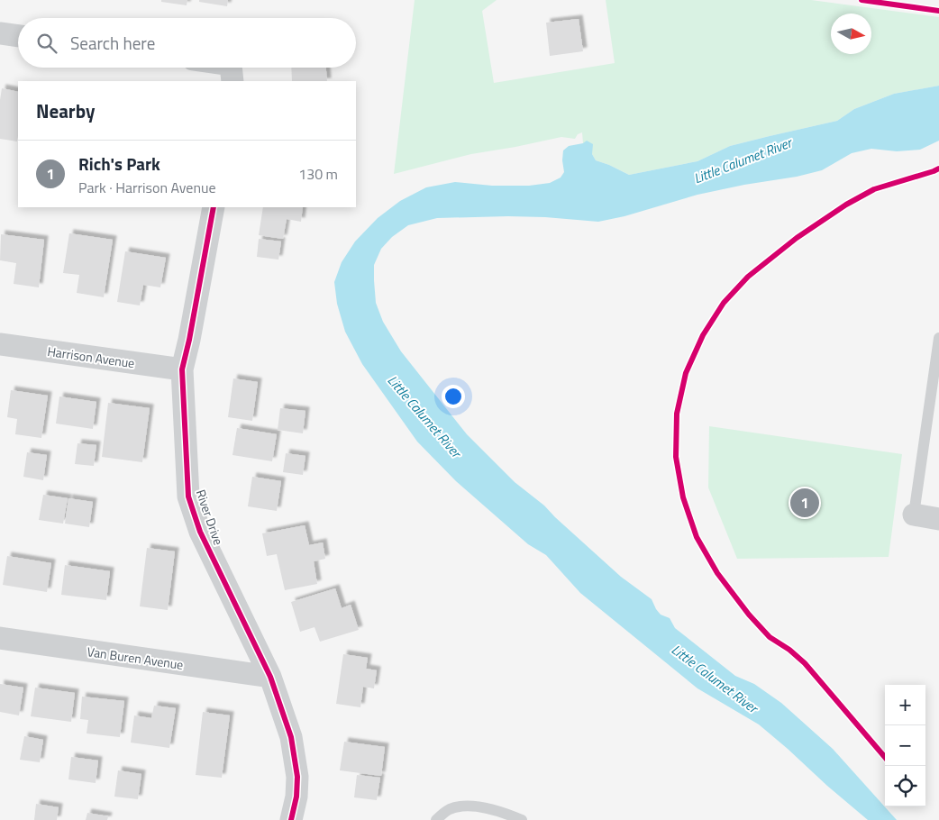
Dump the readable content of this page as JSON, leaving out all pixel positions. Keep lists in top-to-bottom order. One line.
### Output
{"streets":{"street":["Harrison Avenue","River Drive","Van Buren Avenue"]},"crossings":[["Harrison Avenue","River Drive"],["River Drive","Van Buren Avenue"]],"water":["Little Calumet River"],"north":"right","page":{"search":"Search here","heading":"Nearby","list":[{"mark":"1","name":"Rich's Park","note":"Park · Harrison Avenue","value":"130 m"}],"pins":"1","map_buttons":["+","−"]}}
